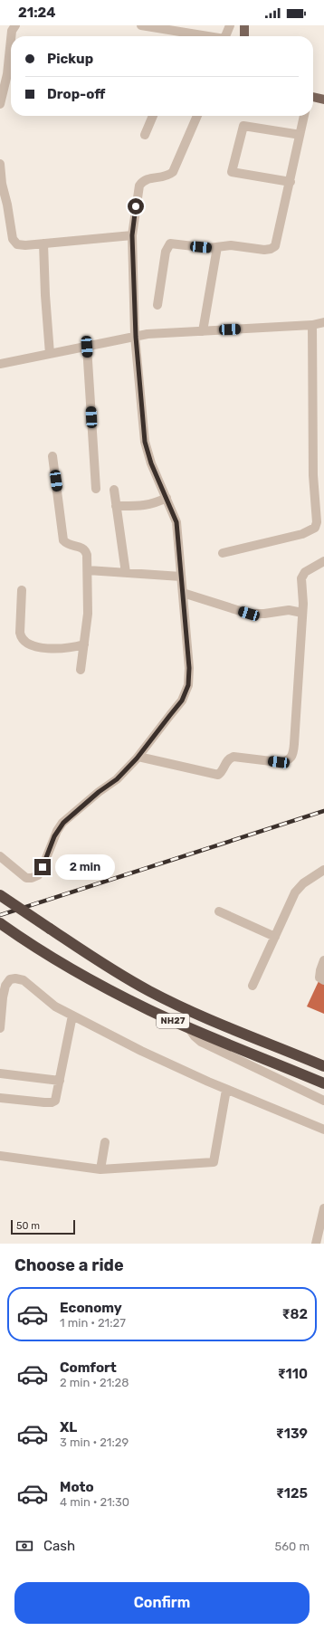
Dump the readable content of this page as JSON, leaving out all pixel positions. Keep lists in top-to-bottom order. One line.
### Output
{"streets":{"highway":["NH27"]},"scale_bar":"50 m","page":{"status":"21:24","banner":["Pickup","Drop-off"],"bubble":"2 min","scale":"50 m","heading":"Choose a ride","list":[{"name":"Economy","note":"1 min · 21:27","value":"₹82"},{"name":"Comfort","note":"2 min · 21:28","value":"₹110"},{"name":"XL","note":"3 min · 21:29","value":"₹139"},{"name":"Moto","note":"4 min · 21:30","value":"₹125"}],"pay":["Cash","560 m"],"buttons":"Confirm"}}
